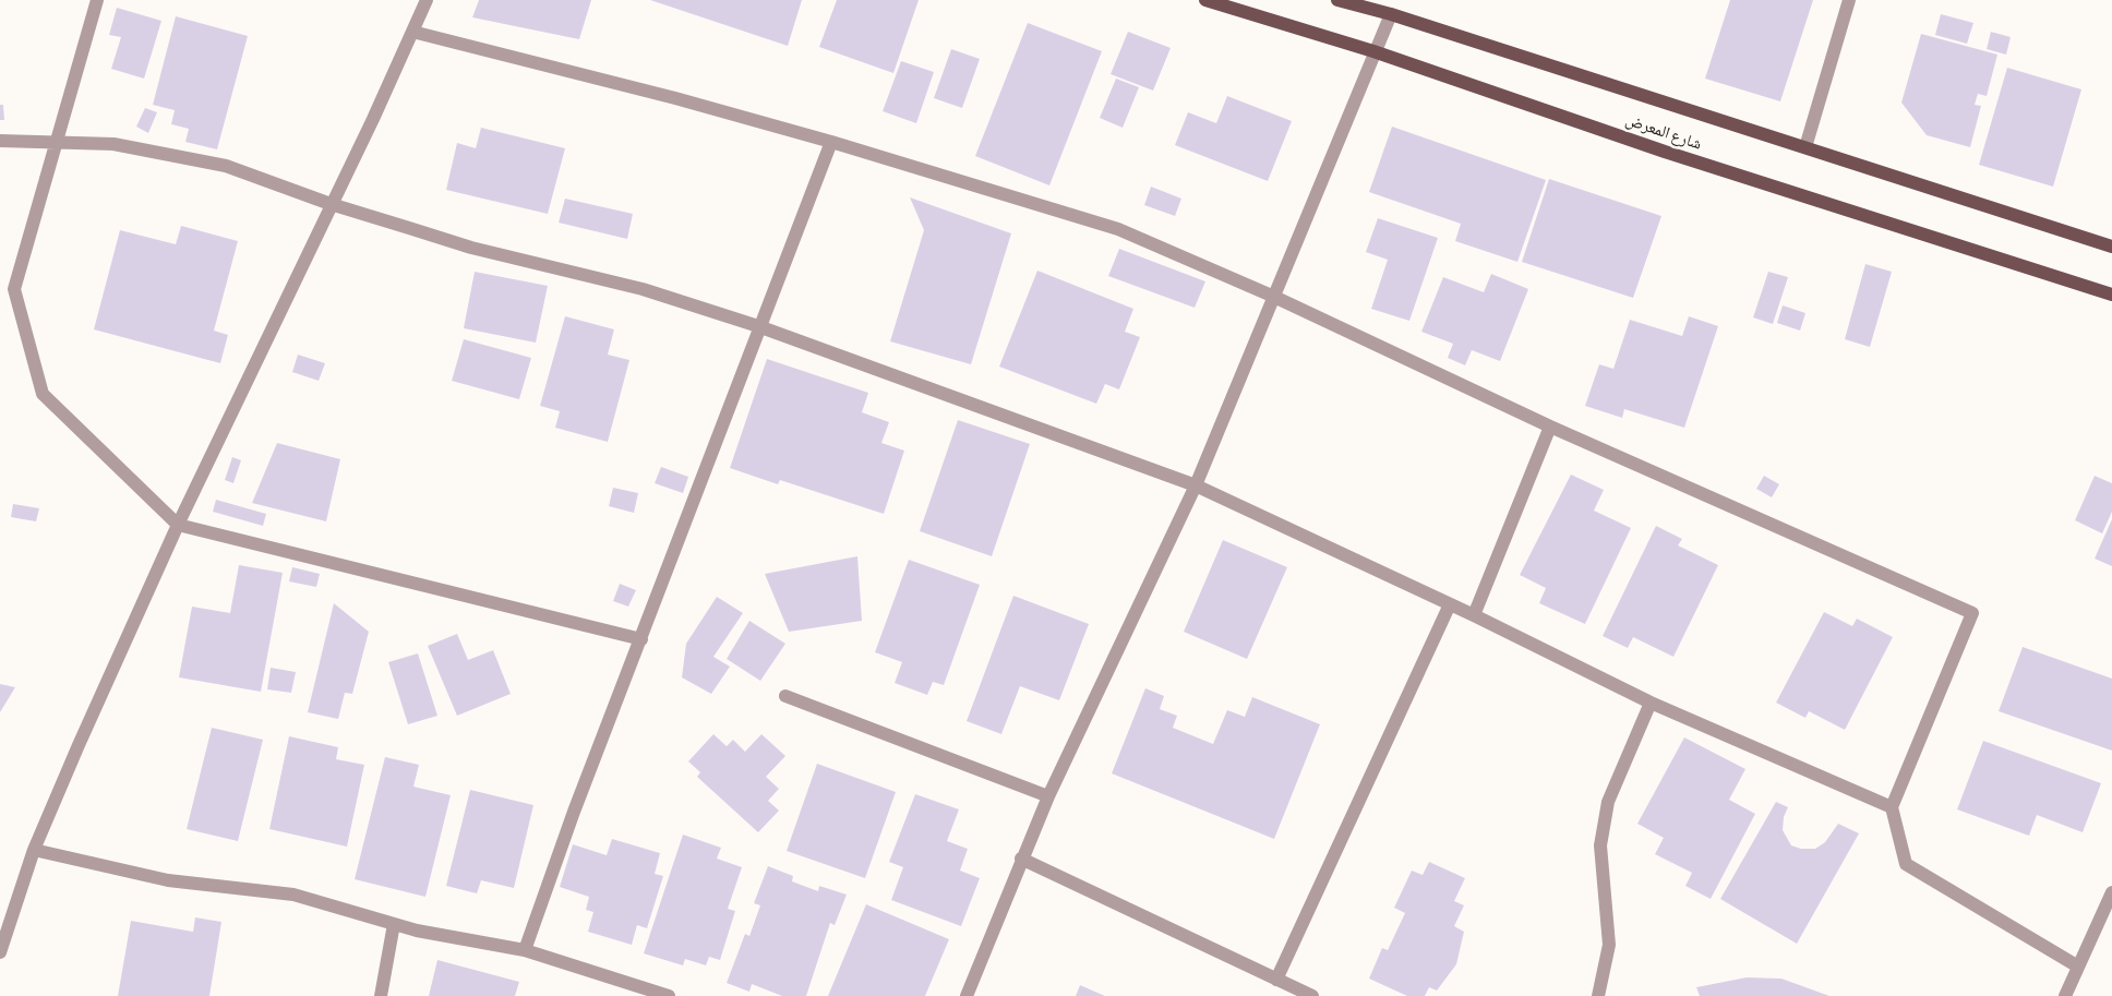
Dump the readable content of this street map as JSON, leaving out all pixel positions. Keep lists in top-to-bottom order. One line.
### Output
{"streets":{"main road":["شارع المعرض"]}}
